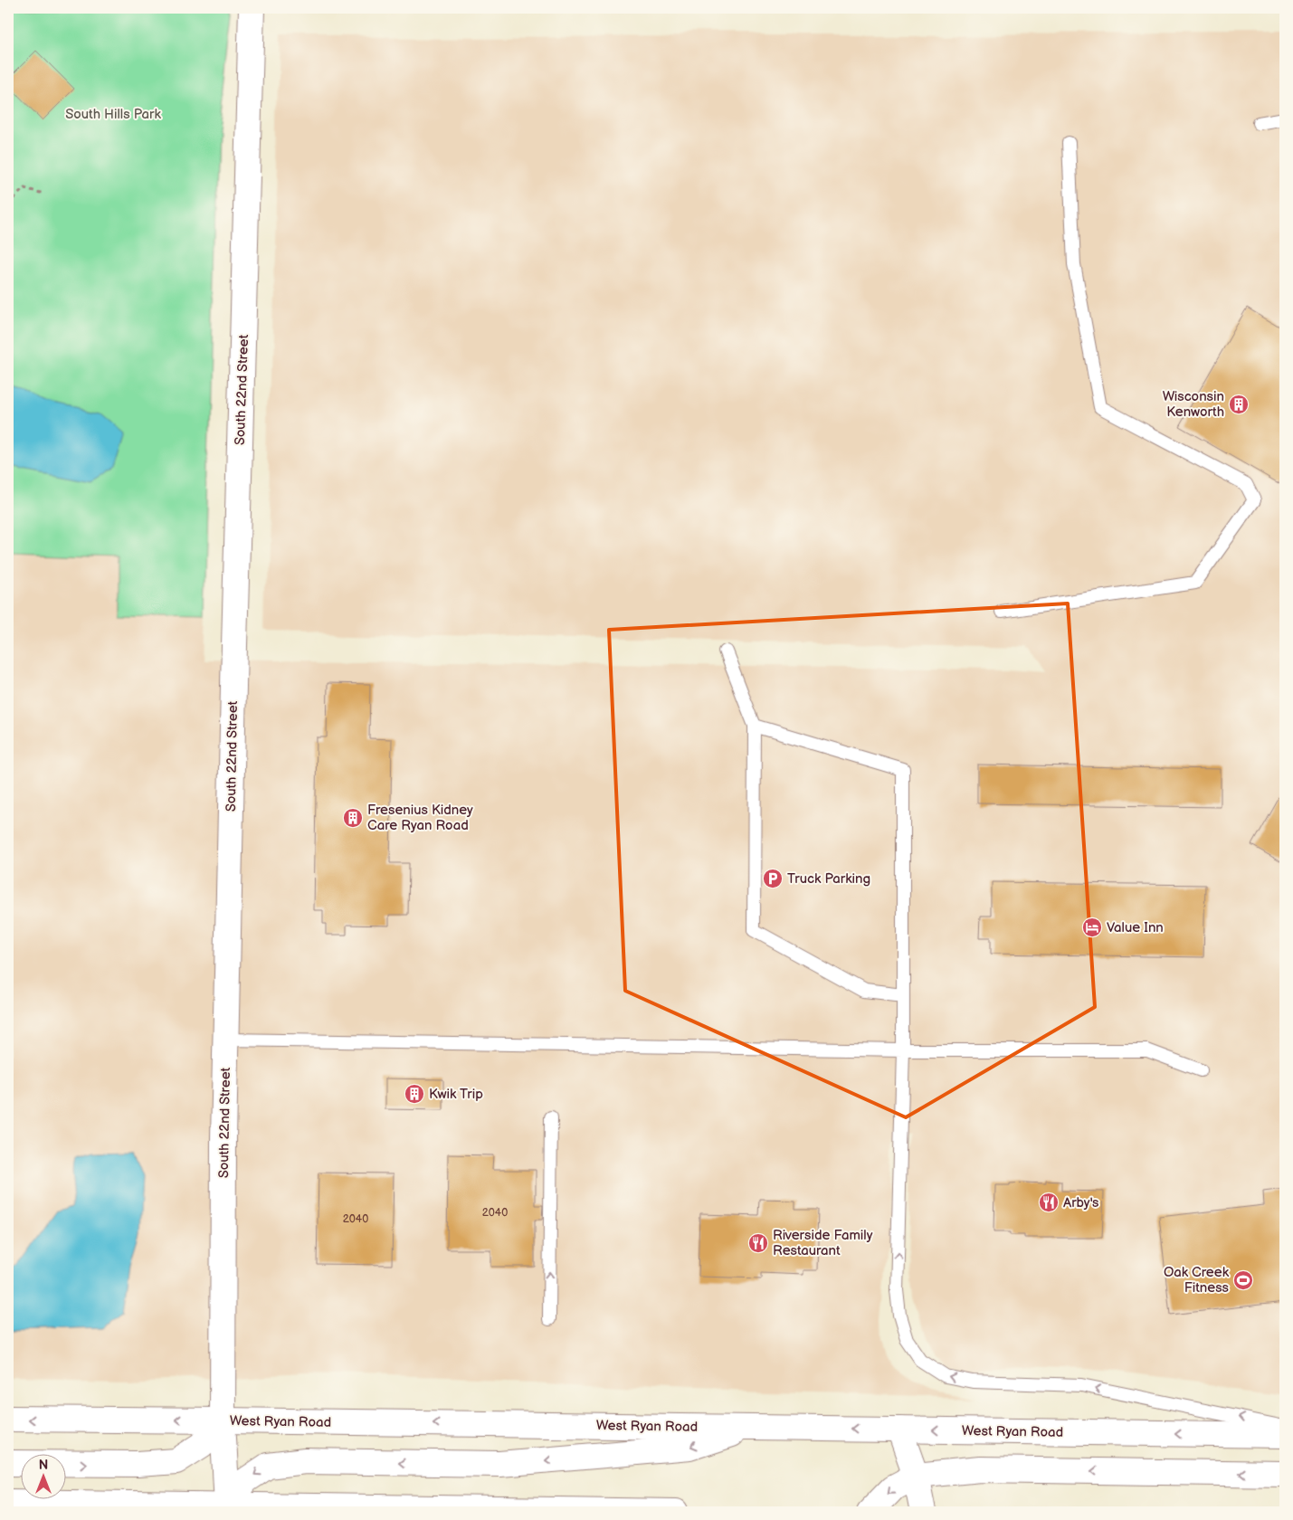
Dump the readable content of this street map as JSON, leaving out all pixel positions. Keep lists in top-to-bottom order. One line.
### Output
{"streets":{"main road":["South 22nd Street","West Ryan Road"]},"crossings":[["South 22nd Street","West Ryan Road"]],"parks":["South Hills Park"],"places":{"building":["Wisconsin Kenworth","Fresenius Kidney Care Ryan Road","Kwik Trip"],"parking":["Truck Parking"],"hotel":["Value Inn"],"restaurant":["Arby's","Riverside Family Restaurant"],"sports":["Oak Creek Fitness"]},"house_numbers":["2040","2040"],"north":"top"}
